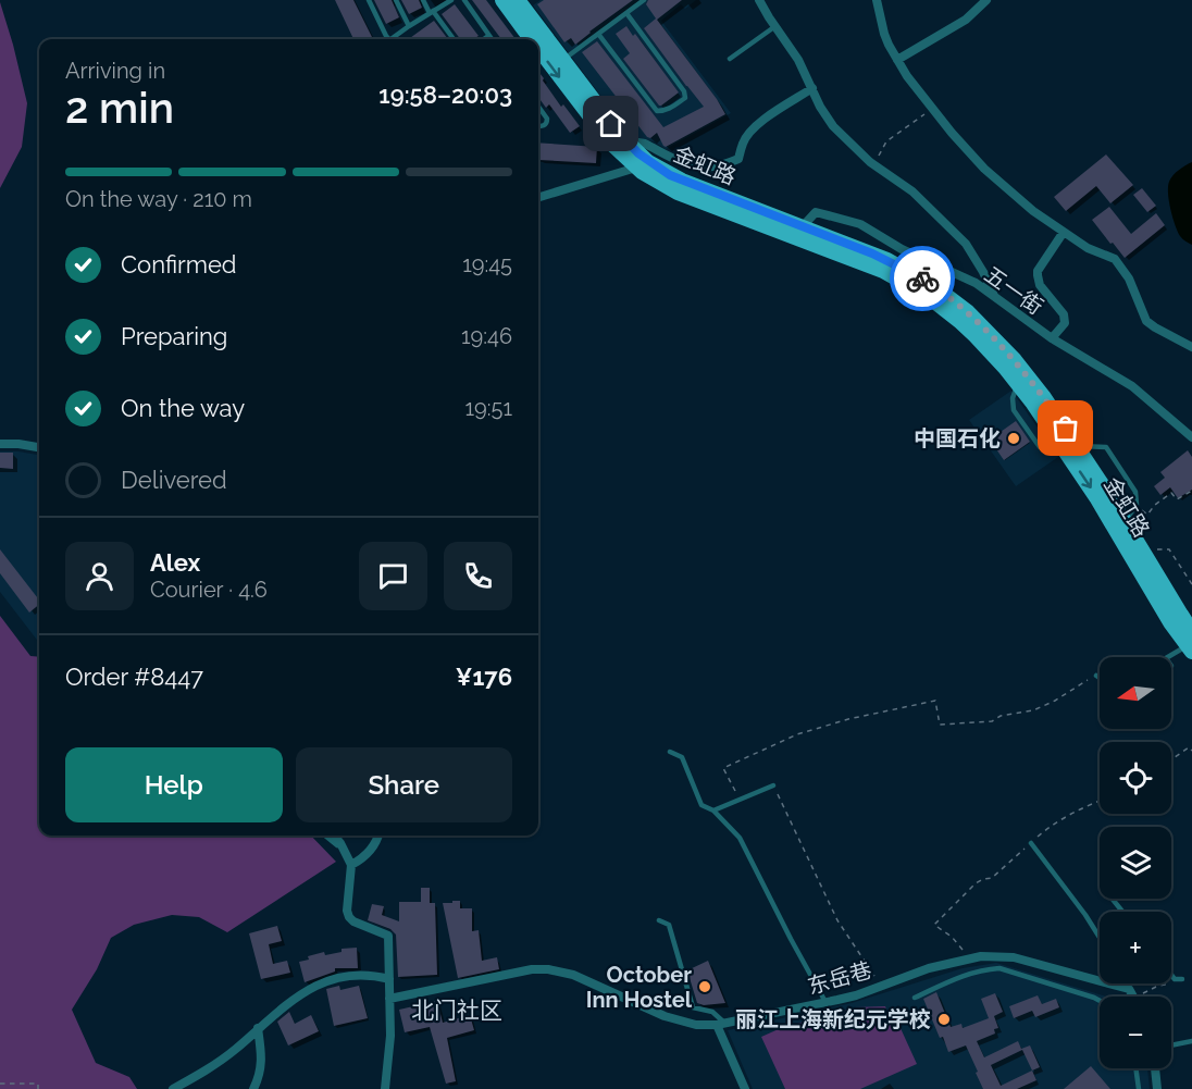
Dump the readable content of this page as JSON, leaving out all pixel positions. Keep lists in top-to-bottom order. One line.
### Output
{"streets":{"main road":["金虹路"],"street":["五一街","东岳巷"]},"crossings":[["金虹路","五一街"]],"districts":["北门社区"],"places":["中国石化","October Inn Hostel","丽江上海新纪元学校"],"north":"left","page":{"heading":["2 min","Arriving in","19:58–20:03"],"panel":["Alex","Courier · 4.6","Order #8447","¥176"],"bar":"On the way · 210 m","list":[["Confirmed","19:45"],["Preparing","19:46"],["On the way","19:51"],"Delivered"],"map_buttons":["+","−"],"buttons":["Help","Share"]}}
